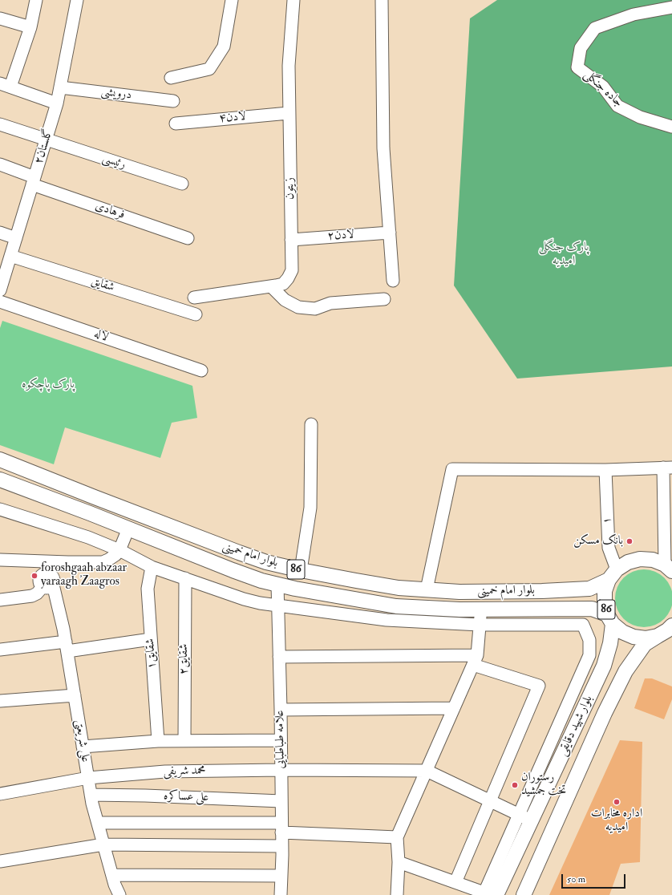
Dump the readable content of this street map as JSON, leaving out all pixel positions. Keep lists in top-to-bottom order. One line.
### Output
{"streets":{"main road":["بلوار امام خمینی","86","بلوار شهید دقایقی"],"street":["جاده جنگلی","درویشی","لادن۴","گلستان۲","رئیسی","زیتون","فرهادی","لادن۲","شقایق","لاله","۱","شقایق۱","شقایق۲","علامه طباطبایی","علی شریعتی","محمد شریفی","علی عساکره"]},"crossings":[["درویشی","گلستان۲"],["لادن۴","زیتون"],["گلستان۲","رئیسی"],["گلستان۲","فرهادی"],["گلستان۲","شقایق"],["زیتون","لادن۲"],["۱","بلوار امام خمینی"],["۱","86"],["بلوار امام خمینی","86"],["بلوار امام خمینی","بلوار شهید دقایقی"],["بلوار امام خمینی","علامه طباطبایی"],["86","بلوار شهید دقایقی"],["علامه طباطبایی","محمد شریفی"],["علامه طباطبایی","علی عساکره"],["علی شریعتی","محمد شریفی"],["علی شریعتی","علی عساکره"]],"parks":["پارک جنگلی امیدیه","پارک پاچکوه"],"places":["بانک مسکن","foroshgaah abzaar yaraagh Zaagros","رستوران تخت جمشید","اداره مخابرات امیدیه"],"scale_bar":"50 m"}
